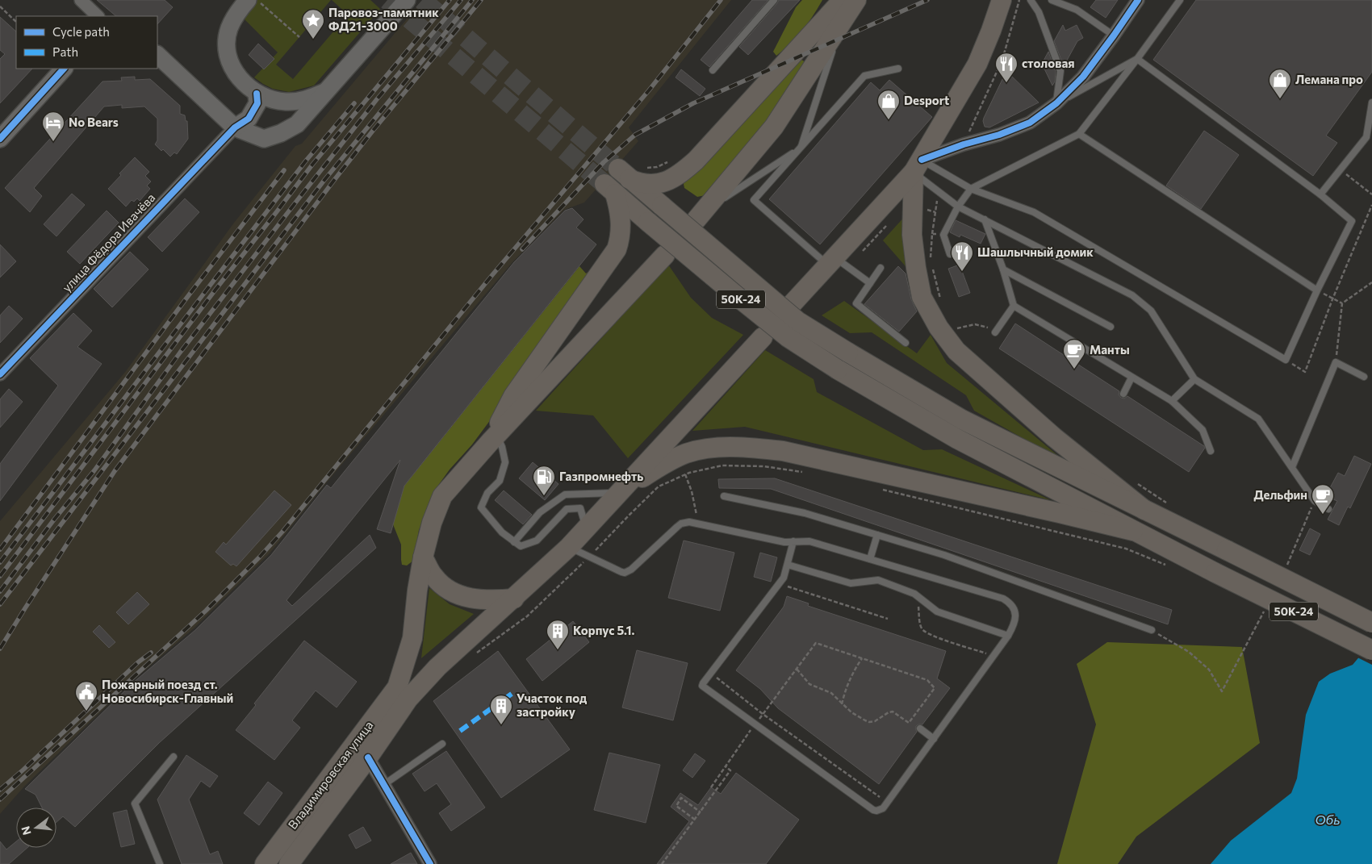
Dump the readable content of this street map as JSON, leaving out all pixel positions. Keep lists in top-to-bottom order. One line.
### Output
{"streets":{"main road":["50К-24","Владимировская улица"],"street":["улица Фёдора Ивачёва"]},"water":["Обь"],"places":{"place":["Паровоз-памятник ФД21-3000"],"restaurant":["столовая","Шашлычный домик"],"shop":["Лемана про","Desport"],"hotel":["No Bears"],"cafe":["Манты","Дельфин"],"fuel station":["Газпромнефть"],"building":["Корпус 5.1.","Участок под застройку"],"public building":["Пожарный поезд ст. Новосибирск-Главный"]},"legend":["Cycle path","Path"],"north":"left"}
